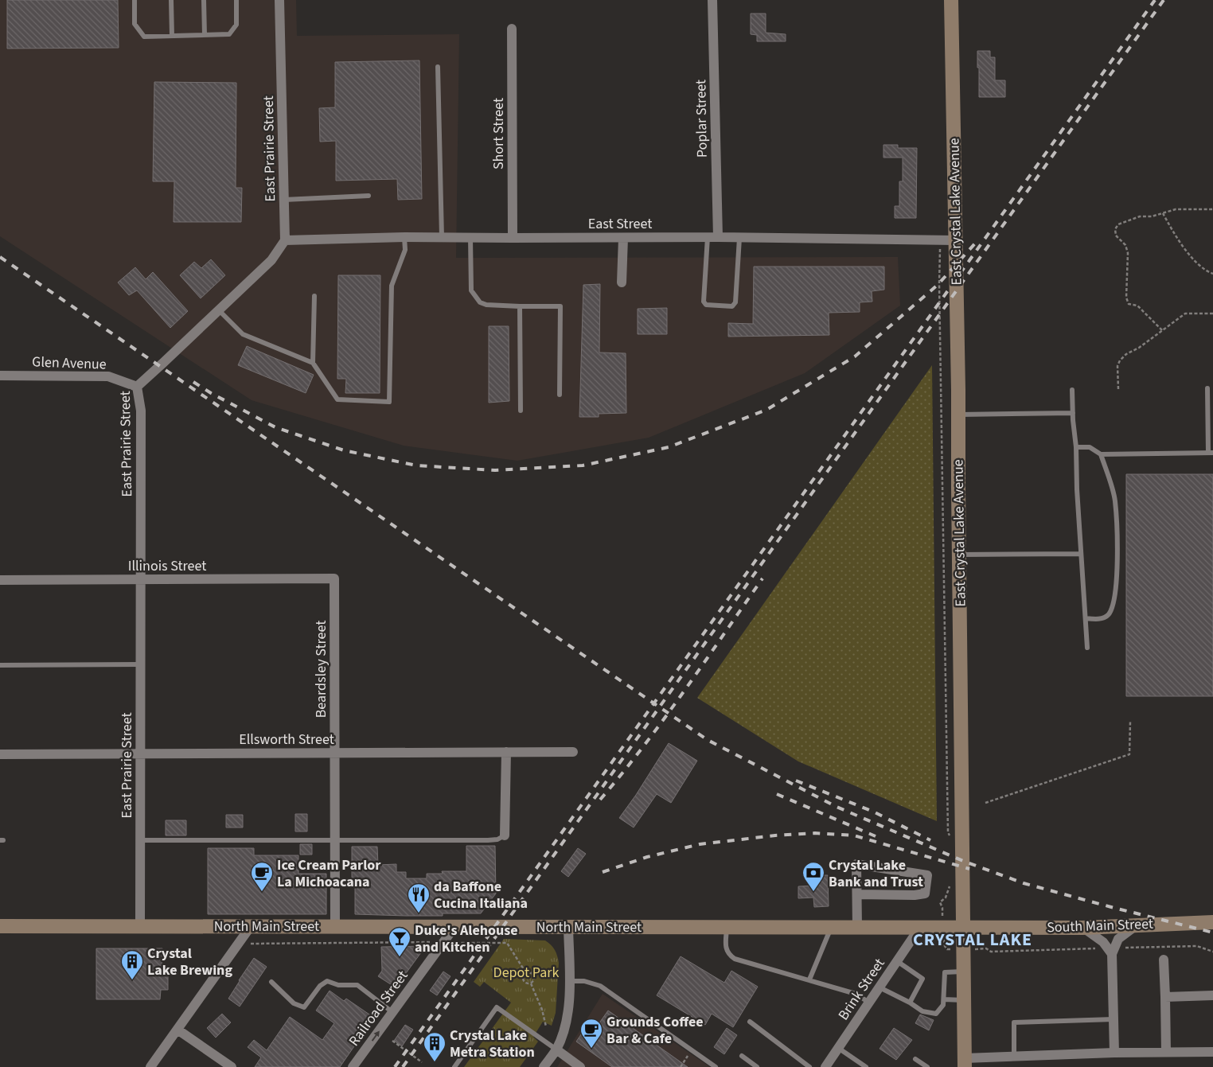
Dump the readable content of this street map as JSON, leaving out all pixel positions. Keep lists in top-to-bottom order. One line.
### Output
{"streets":{"street":["Poplar Street","Short Street","East Prairie Street","East Crystal Lake Avenue","East Street","Glen Avenue","Illinois Street","Beardsley Street","Ellsworth Street","South Main Street","North Main Street","Brink Street","Railroad Street"]},"crossings":[["Poplar Street","East Street"],["Short Street","East Street"],["East Prairie Street","East Street"],["East Prairie Street","Glen Avenue"],["East Prairie Street","Illinois Street"],["East Prairie Street","Ellsworth Street"],["East Prairie Street","North Main Street"],["East Crystal Lake Avenue","East Street"],["East Crystal Lake Avenue","South Main Street"],["East Crystal Lake Avenue","North Main Street"],["Illinois Street","Beardsley Street"],["Beardsley Street","Ellsworth Street"],["Beardsley Street","North Main Street"],["South Main Street","North Main Street"],["North Main Street","Brink Street"],["North Main Street","Railroad Street"]],"one_way":["Railroad Street"],"districts":["CRYSTAL LAKE"],"parks":["Depot Park"],"places":{"cafe":["Ice Cream Parlor La Michoacana","Grounds Coffee Bar & Cafe"],"bank":["Crystal Lake Bank and Trust"],"restaurant":["da Baffone Cucina Italiana"],"bar":["Duke's Alehouse and Kitchen"],"building":["Crystal Lake Brewing","Crystal Lake Metra Station"]}}
